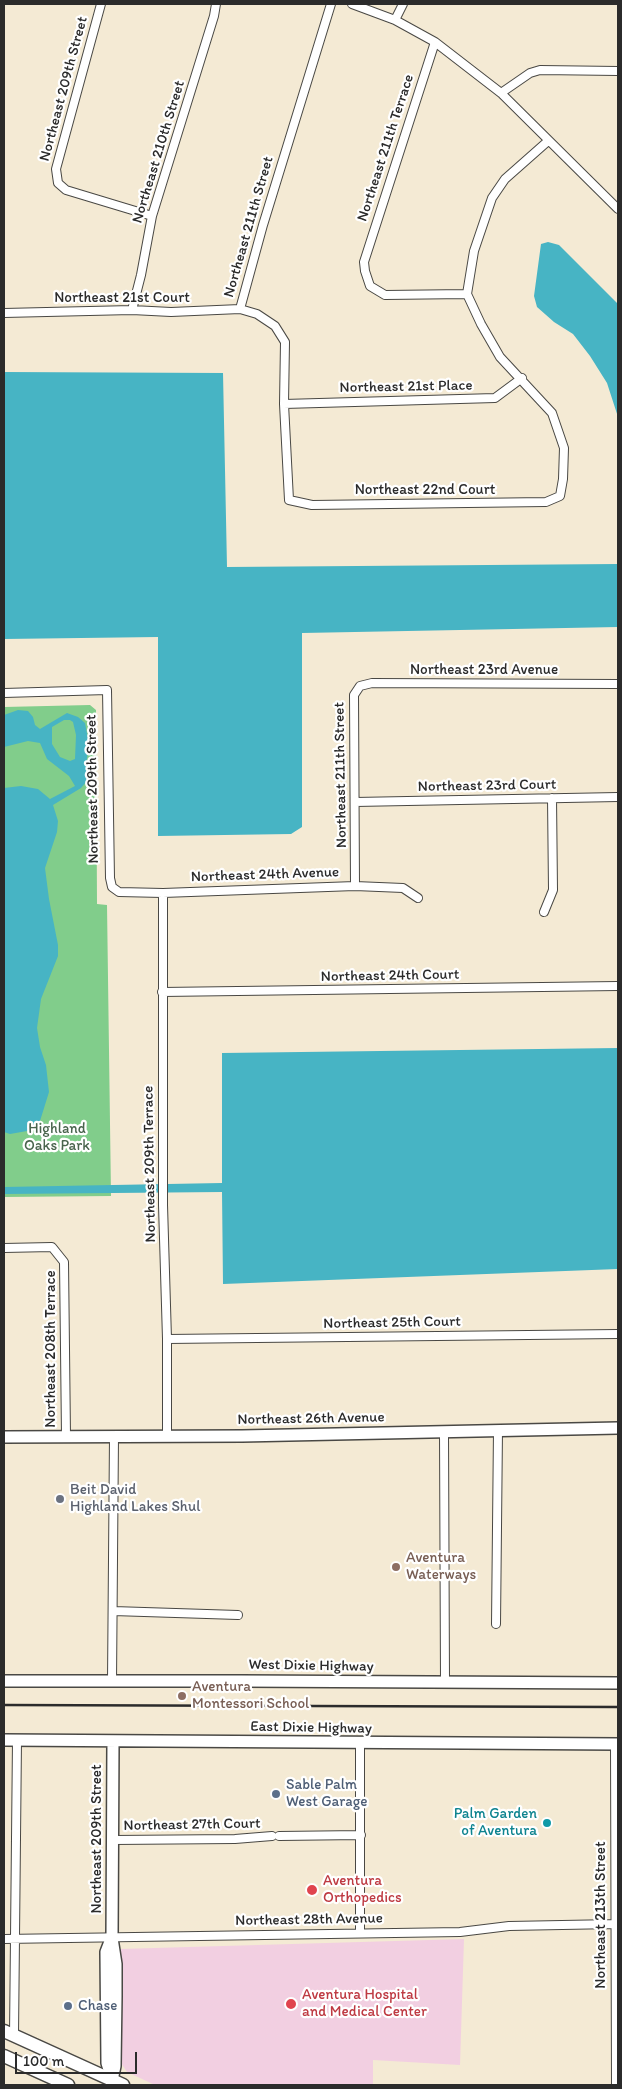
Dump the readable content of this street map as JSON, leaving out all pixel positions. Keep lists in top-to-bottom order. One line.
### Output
{"streets":{"street":["Northeast 209th Street","Northeast 211th Terrace","Northeast 210th Street","Northeast 211th Street","Northeast 21st Court","Northeast 21st Place","Northeast 22nd Court","Northeast 23rd Avenue","Northeast 23rd Court","Northeast 24th Avenue","Northeast 24th Court","Northeast 209th Terrace","Northeast 25th Court","Northeast 208th Terrace","Northeast 26th Avenue","West Dixie Highway","East Dixie Highway","Northeast 27th Court","Northeast 213th Street","Northeast 28th Avenue"]},"crossings":[["Northeast 209th Street","Northeast 210th Street"],["Northeast 209th Street","Northeast 24th Avenue"],["Northeast 209th Street","East Dixie Highway"],["Northeast 209th Street","Northeast 27th Court"],["Northeast 209th Street","Northeast 28th Avenue"],["Northeast 210th Street","Northeast 21st Court"],["Northeast 211th Street","Northeast 21st Court"],["Northeast 211th Street","Northeast 21st Place"],["Northeast 211th Street","Northeast 22nd Court"],["Northeast 211th Street","Northeast 23rd Avenue"],["Northeast 211th Street","Northeast 23rd Court"],["Northeast 211th Street","Northeast 24th Avenue"],["Northeast 21st Place","Northeast 22nd Court"],["Northeast 24th Avenue","Northeast 209th Terrace"],["Northeast 24th Court","Northeast 209th Terrace"],["Northeast 209th Terrace","Northeast 25th Court"],["Northeast 209th Terrace","Northeast 26th Avenue"],["Northeast 208th Terrace","Northeast 26th Avenue"],["East Dixie Highway","Northeast 213th Street"],["Northeast 213th Street","Northeast 28th Avenue"]],"parks":["Highland Oaks Park"],"places":["Beit David Highland Lakes Shul","Aventura Waterways","Aventura Montessori School","Sable Palm West Garage","Palm Garden of Aventura","Aventura Orthopedics","Aventura Hospital and Medical Center","Chase"],"scale_bar":"100 m"}
